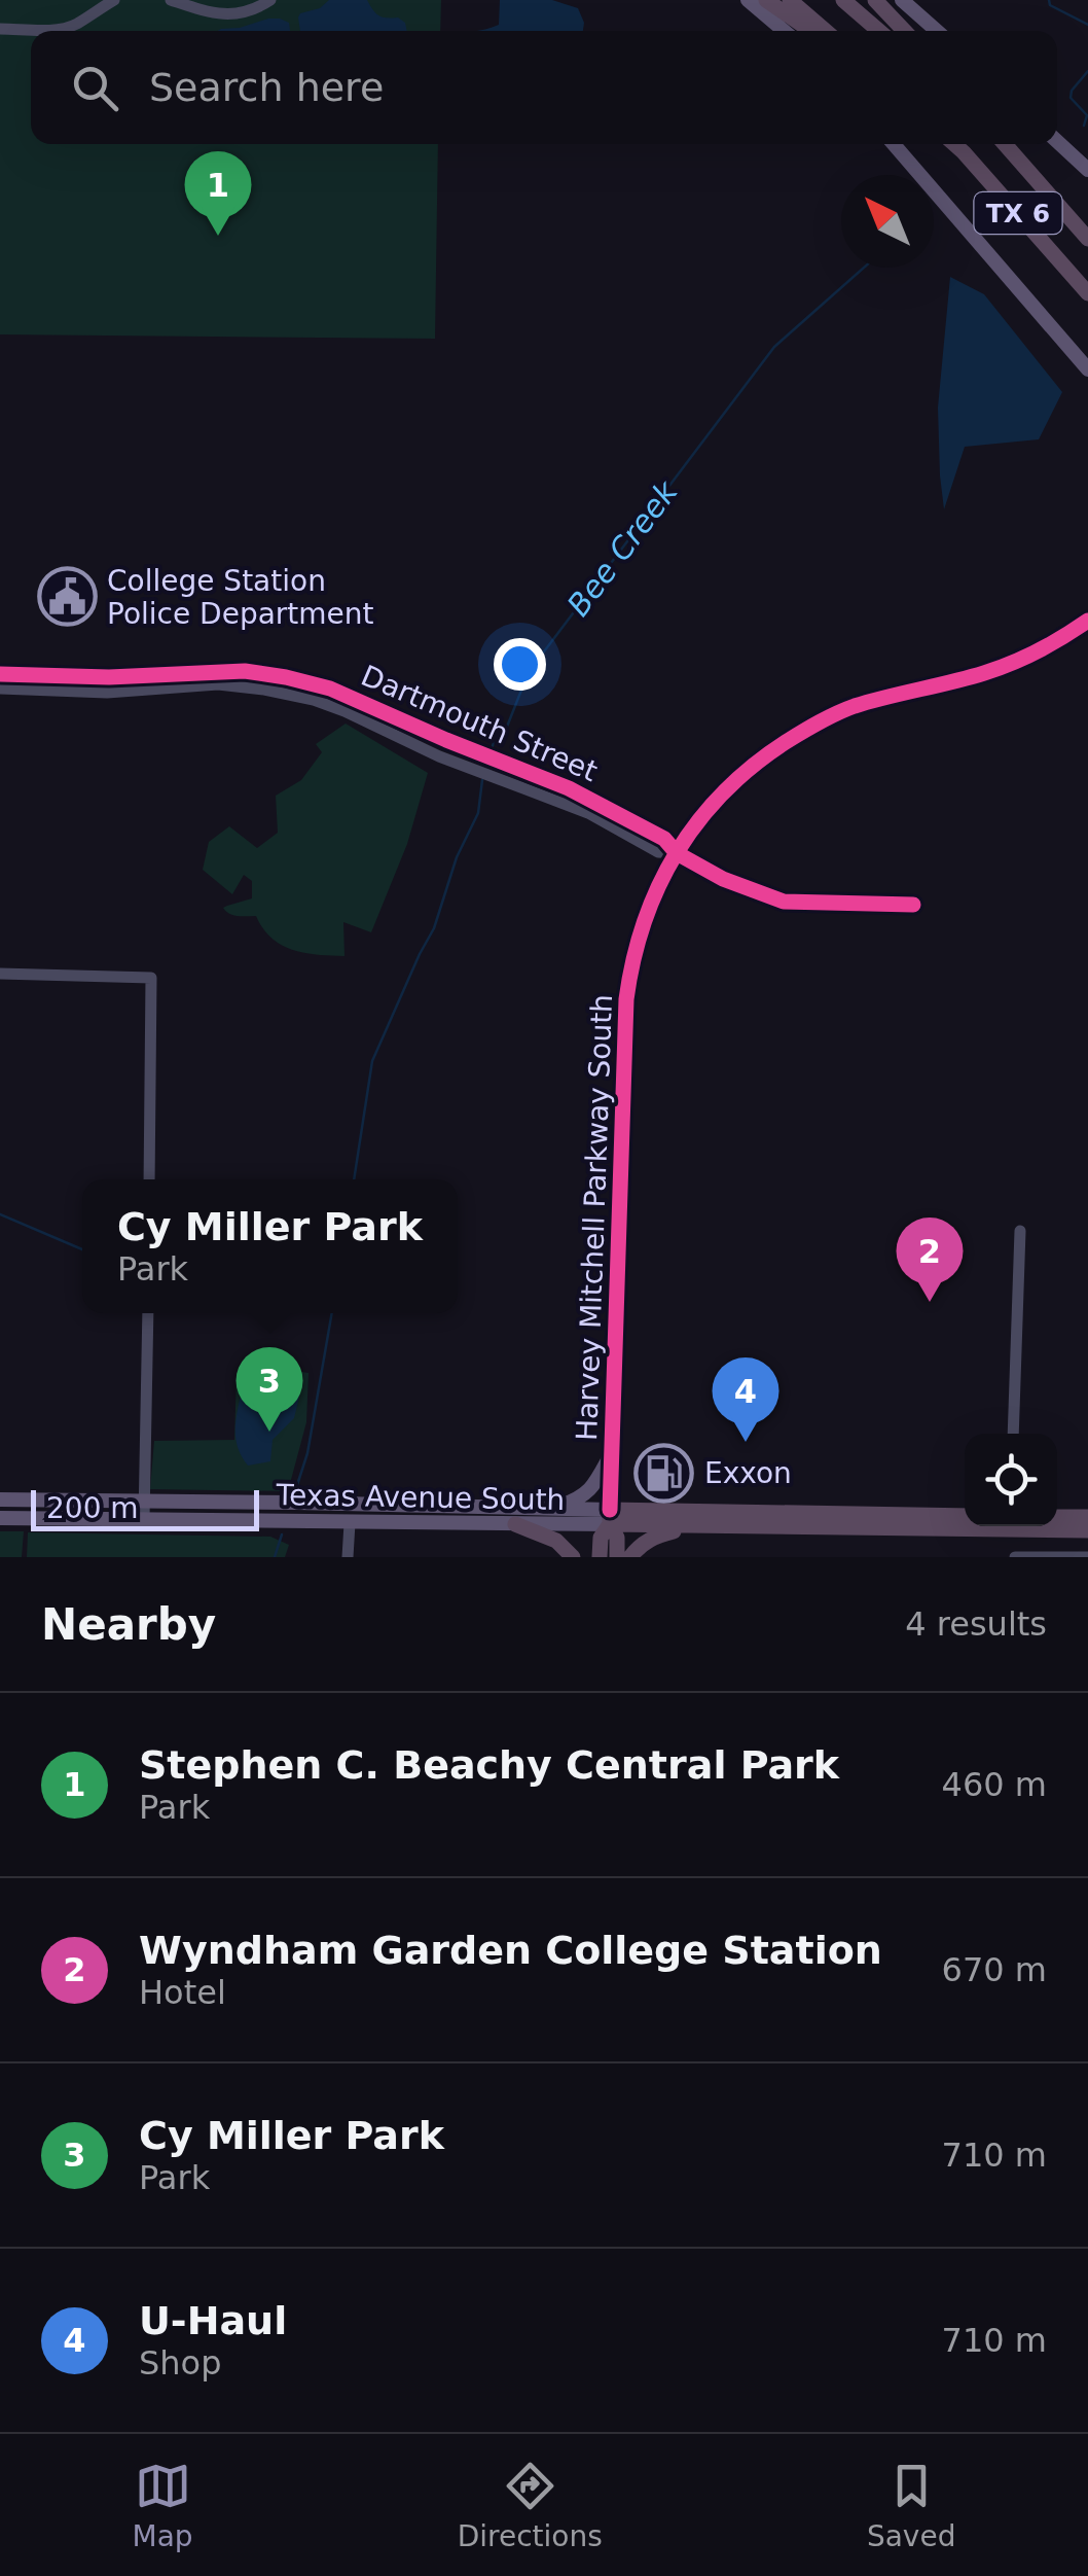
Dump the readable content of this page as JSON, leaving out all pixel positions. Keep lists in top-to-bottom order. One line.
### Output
{"streets":{"highway":["TX 6","Harvey Mitchell Parkway South","Texas Avenue South"],"street":["Dartmouth Street"]},"crossings":[["Dartmouth Street","Harvey Mitchell Parkway South"],["Harvey Mitchell Parkway South","Texas Avenue South"]],"water":["Bee Creek"],"places":{"public building":["College Station Police Department"],"fuel station":["Exxon"]},"scale_bar":"200 m","north":"top left","page":{"search":"Search here","pins":["1","2","3","4"],"popup":["Cy Miller Park","Park"],"scale":"200 m","heading":["Nearby","4 results"],"list":[{"mark":"1","name":"Stephen C. Beachy Central Park","note":"Park","value":"460 m"},{"mark":"2","name":"Wyndham Garden College Station","note":"Hotel","value":"670 m"},{"mark":"3","name":"Cy Miller Park","note":"Park","value":"710 m"},{"mark":"4","name":"U-Haul","note":"Shop","value":"710 m"}],"nav":["Map","Directions","Saved"]}}
